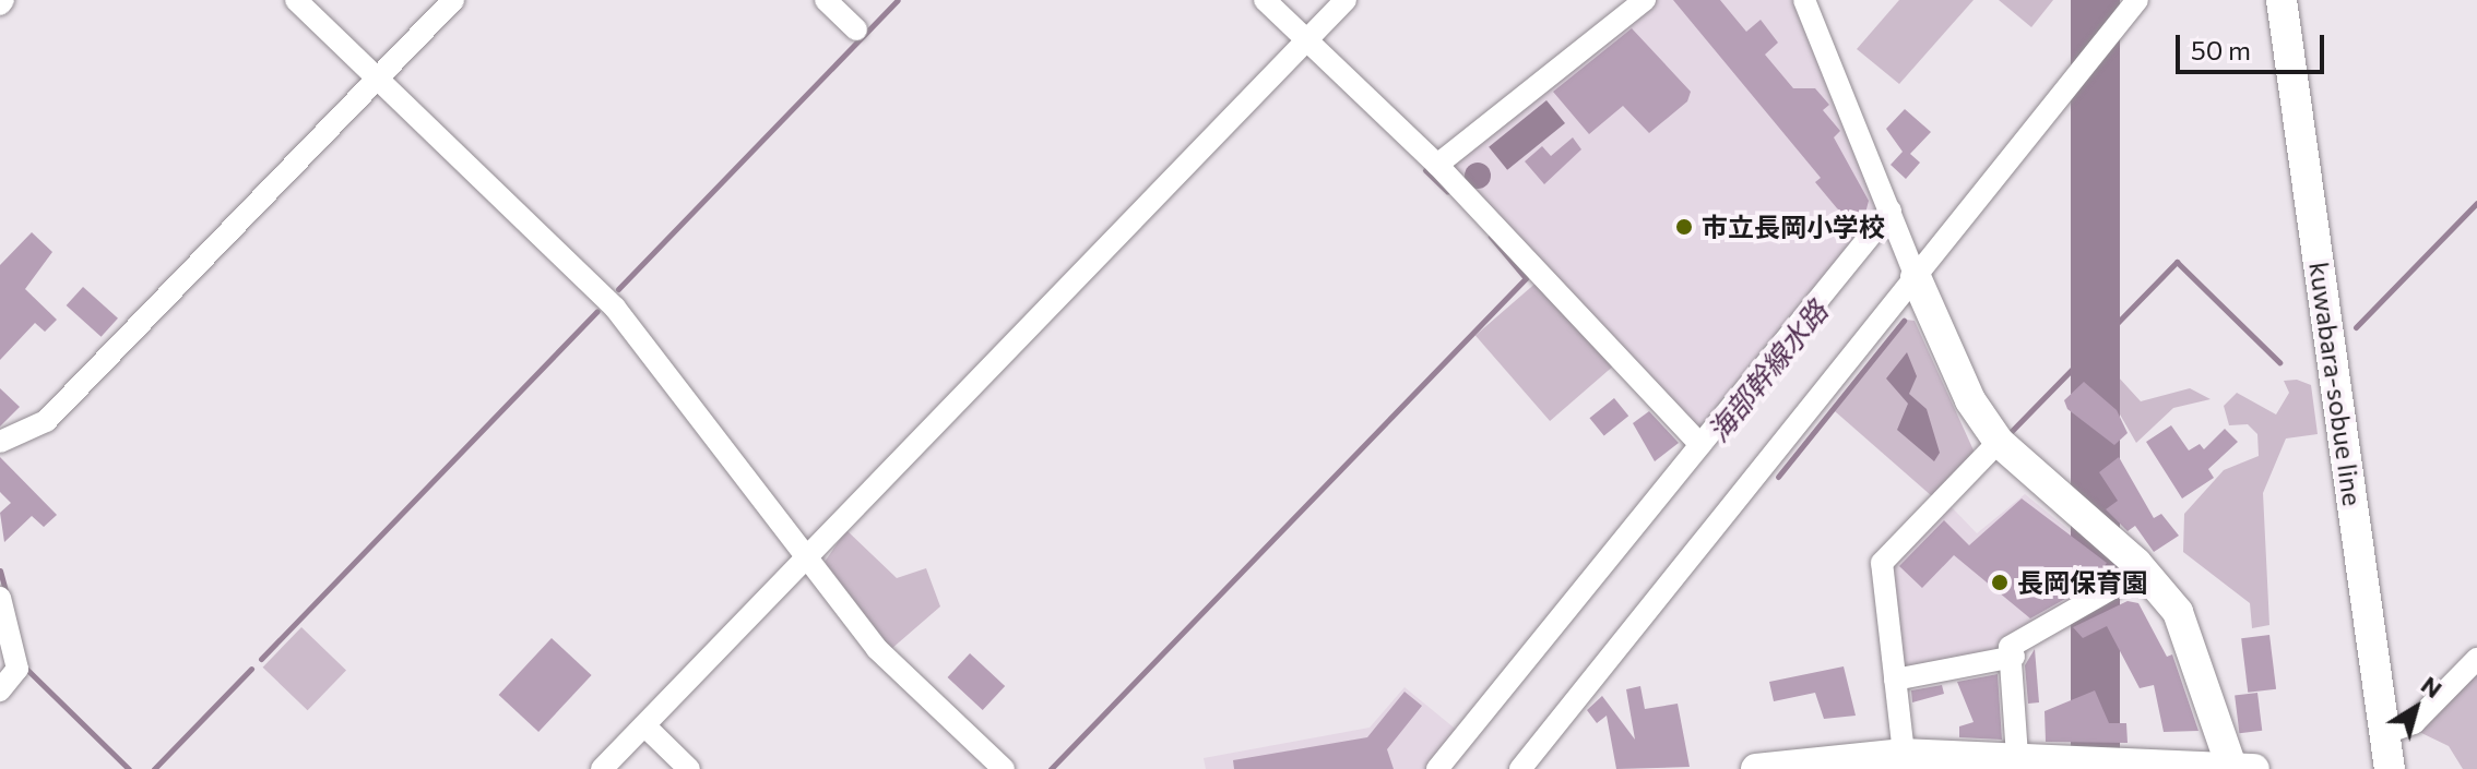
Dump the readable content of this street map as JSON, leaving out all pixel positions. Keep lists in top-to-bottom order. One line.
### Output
{"streets":{"main road":["kuwabara-sobue line"]},"water":["海部幹線水路"],"places":["市立長岡小学校","長岡保育園"],"scale_bar":"50 m","north":"top right"}
